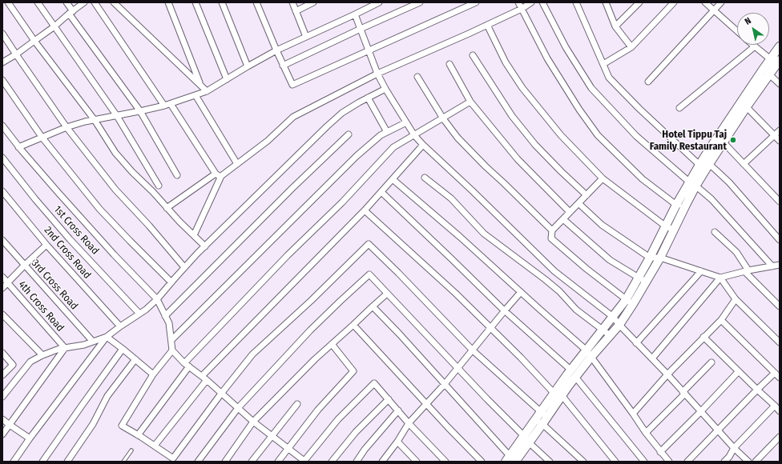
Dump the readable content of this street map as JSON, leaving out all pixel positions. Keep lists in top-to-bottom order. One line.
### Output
{"streets":{"street":["1st Cross Road","2nd Cross Road","3rd Cross Road","4th Cross Road"]},"places":["Hotel Tippu Taj Family Restaurant"],"north":"top left"}
